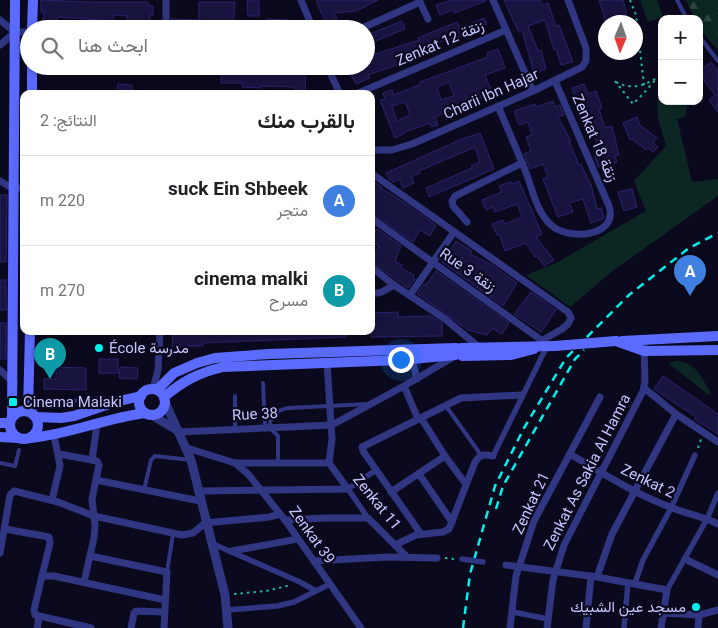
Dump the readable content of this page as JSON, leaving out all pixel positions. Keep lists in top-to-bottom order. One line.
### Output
{"streets":{"street":["Zenkat 12 زنقة","Charii Ibn Hajar","Zenkat 18 زنقة","Rue 3 زنقة","Rue 38","Zenkat As Sakia Al Hamra","Zenkat 2","Zenkat 11","Zenkat 21","Zenkat 39"]},"crossings":[["Charii Ibn Hajar","Zenkat 18 زنقة"],["Zenkat As Sakia Al Hamra","Zenkat 2"],["Zenkat 2","Zenkat 21"],["Zenkat 11","Zenkat 39"]],"places":{"other":["École مدرسة","مسجد عين الشبيك"],"transit":["Cinema Malaki"]},"north":"bottom","page":{"map_buttons":["+","−"],"search":"ابحث هنا","heading":["بالقرب منك","النتائج: 2"],"list":[{"mark":"A","name":"suck Ein Shbeek","note":"متجر","value":"220 m"},{"mark":"B","name":"cinema malki","note":"مسرح","value":"270 m"}],"pins":["A","B"]}}
